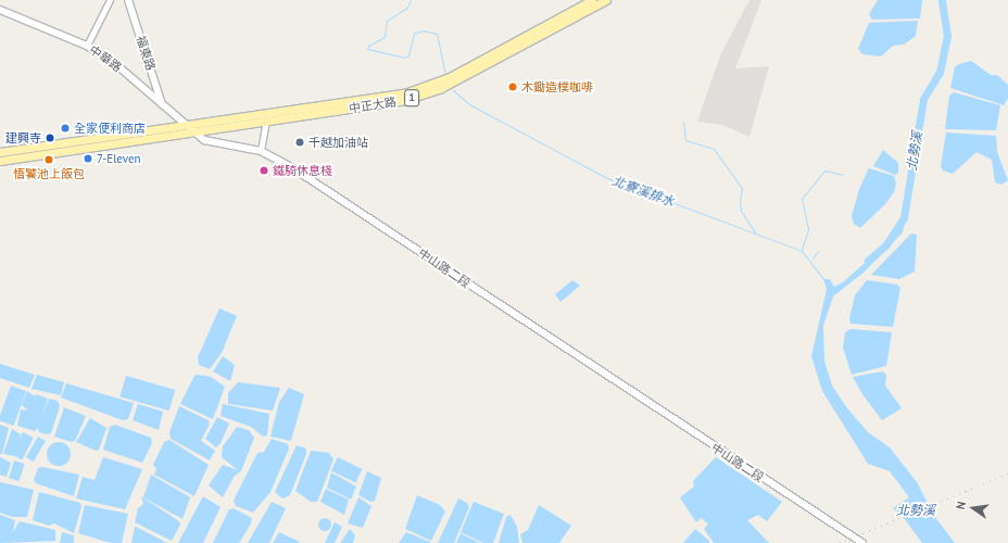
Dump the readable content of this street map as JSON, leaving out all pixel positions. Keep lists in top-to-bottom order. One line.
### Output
{"streets":{"main road":["1","中正大路"],"street":["福東路","中華路","中山路二段"]},"crossings":[["福東路","中華路"],["中華路","1"],["中華路","中正大路"],["中華路","中山路二段"],["1","中正大路"],["1","中山路二段"],["中正大路","中山路二段"]],"water":["北勢溪","北寮溪排水"],"places":["木鋤造樸咖啡","全家便利商店","建興寺","千越加油站","7-Eleven","悟饕池上飯包","鐵騎休息棧"],"north":"left"}
